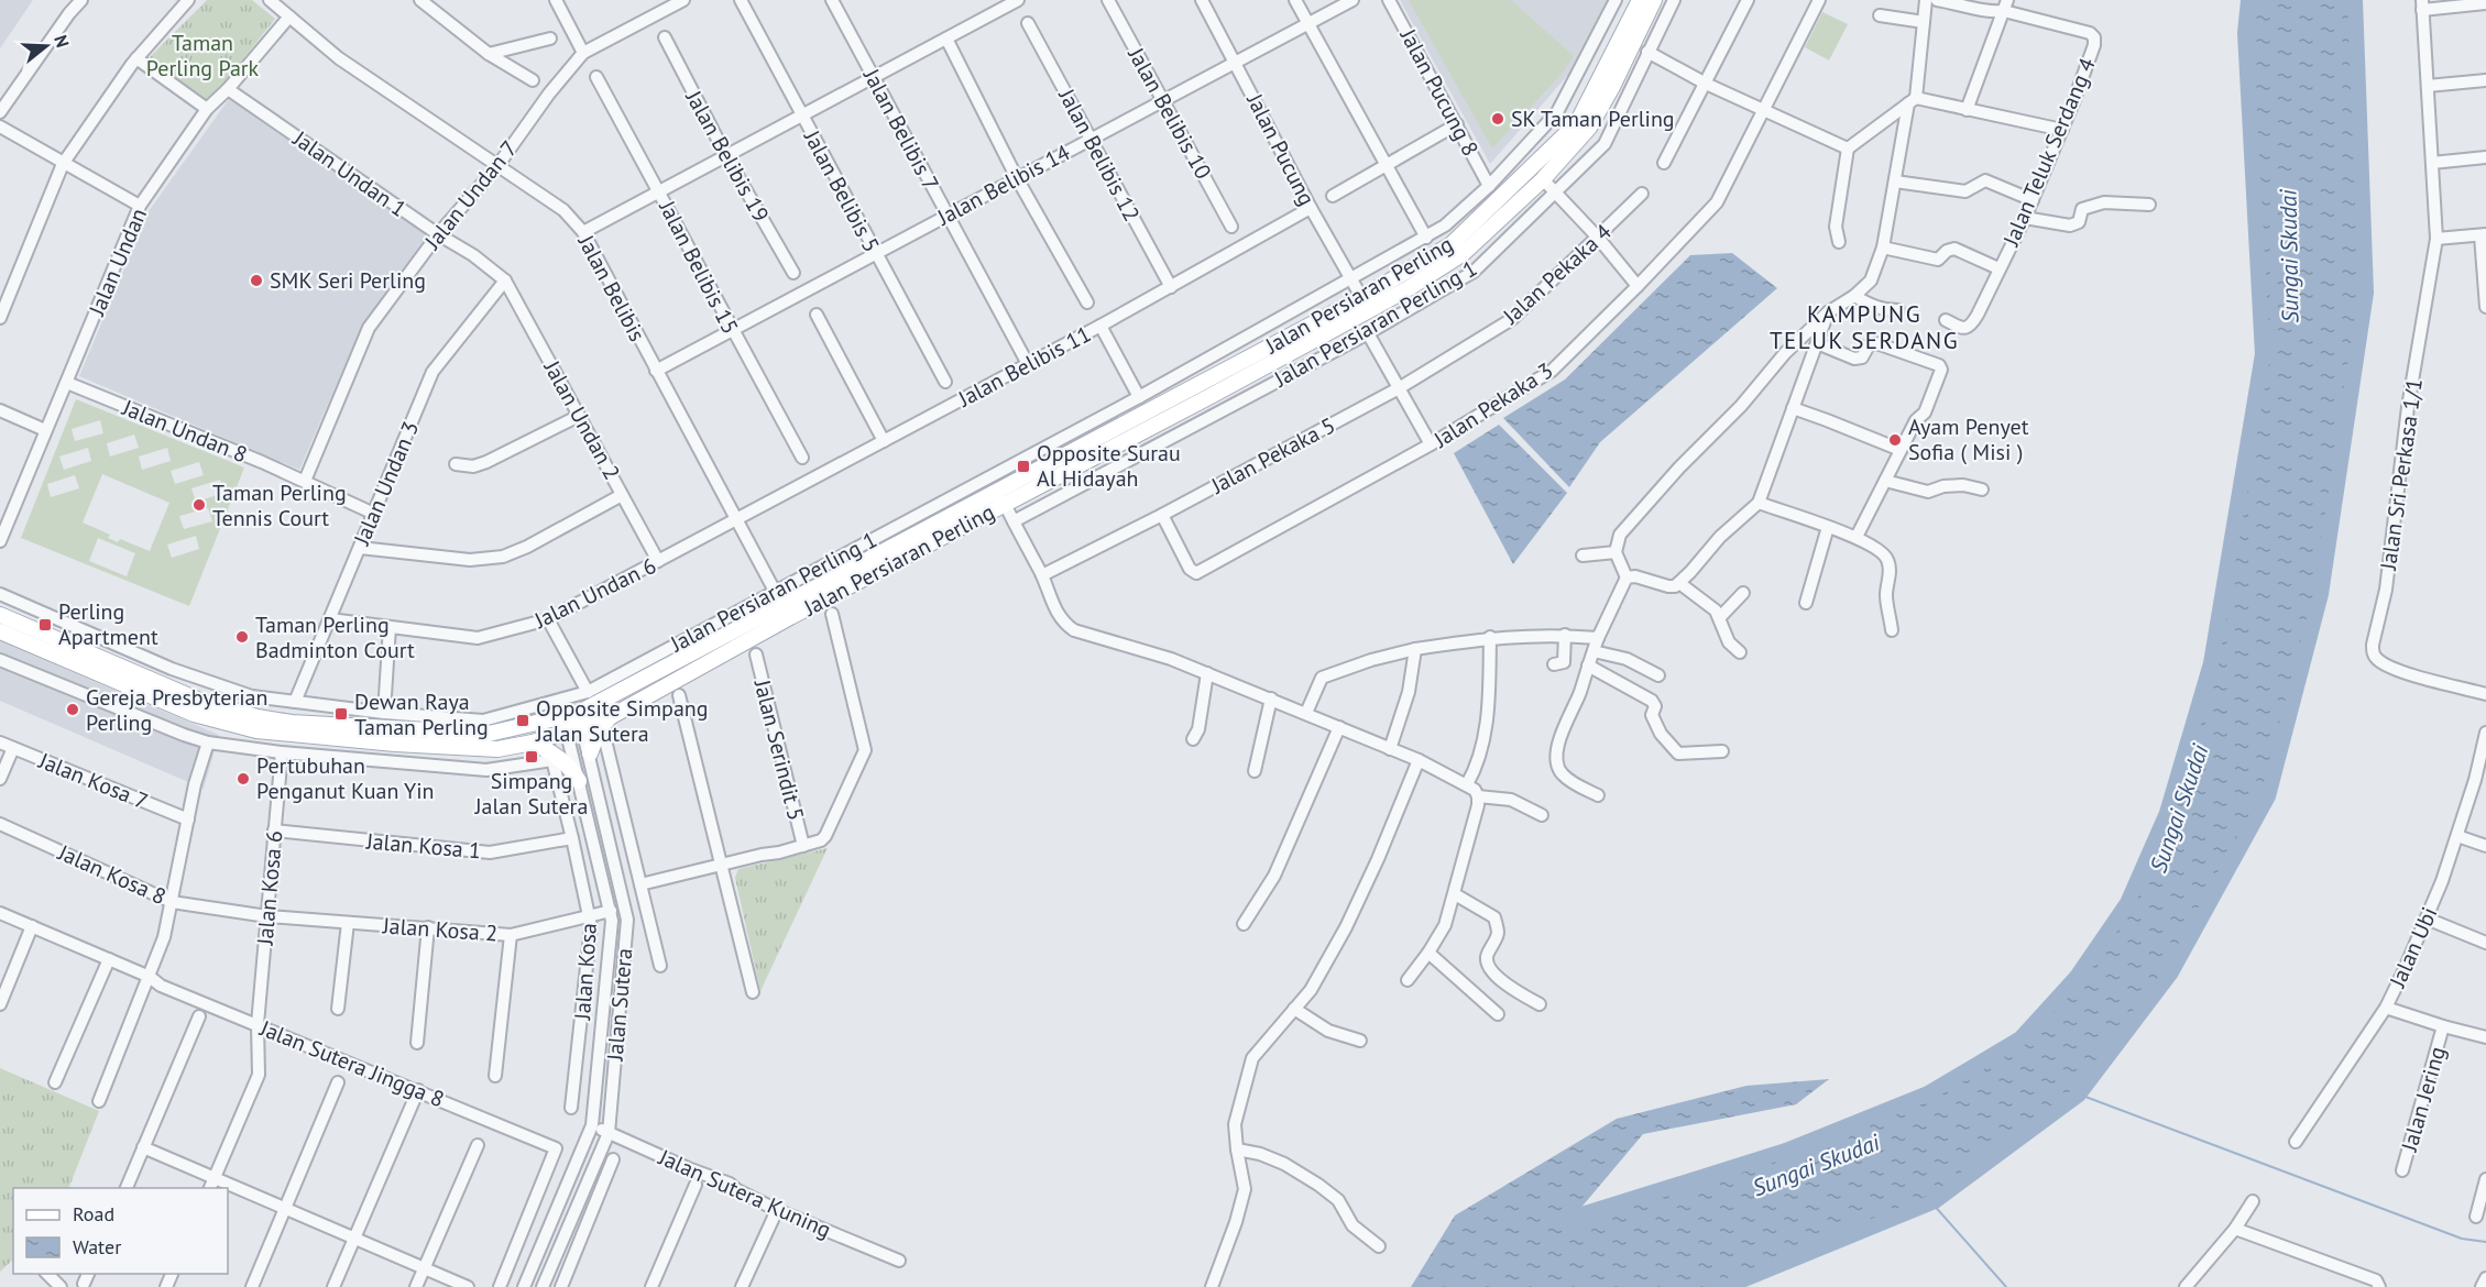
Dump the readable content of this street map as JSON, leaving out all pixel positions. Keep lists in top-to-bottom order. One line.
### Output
{"streets":{"main road":["Jalan Persiaran Perling"],"street":["Jalan Pucung 8","Jalan Belibis 10","Jalan Belibis 7","Jalan Pucung","Jalan Teluk Serdang 4","Jalan Belibis 12","Jalan Belibis 19","Jalan Undan 1","Jalan Belibis 14","Jalan Belibis 5","Jalan Undan 7","Jalan Undan","Jalan Belibis 15","Jalan Pekaka 4","Jalan Belibis","Jalan Persiaran Perling 1","Jalan Belibis 11","Jalan Pekaka 3","Jalan Undan 2","Jalan Undan 8","Jalan Pekaka 5","Jalan Sri Perkasa 1/1","Jalan Undan 3","Jalan Undan 6","Jalan Serindit 5","Jalan Kosa 7","Jalan Kosa 1","Jalan Kosa 8","Jalan Kosa 6","Jalan Kosa 2","Jalan Ubi","Jalan Kosa","Jalan Sutera","Jalan Sutera Jingga 8","Jalan Jering","Jalan Sutera Kuning"]},"crossings":[["Jalan Pucung 8","Jalan Persiaran Perling 1"],["Jalan Belibis 10","Jalan Belibis 14"],["Jalan Belibis 7","Jalan Belibis 14"],["Jalan Belibis 7","Jalan Belibis 11"],["Jalan Pucung","Jalan Belibis 14"],["Jalan Pucung","Jalan Persiaran Perling"],["Jalan Pucung","Jalan Persiaran Perling 1"],["Jalan Pucung","Jalan Belibis 11"],["Jalan Belibis 12","Jalan Belibis 14"],["Jalan Belibis 12","Jalan Belibis 11"],["Jalan Undan 1","Jalan Undan 7"],["Jalan Undan 1","Jalan Undan"],["Jalan Undan 1","Jalan Undan 2"],["Jalan Undan 1","Jalan Undan 3"],["Jalan Belibis 14","Jalan Belibis 5"],["Jalan Belibis 14","Jalan Belibis 15"],["Jalan Belibis 14","Jalan Belibis"],["Jalan Undan 7","Jalan Belibis"],["Jalan Undan 7","Jalan Undan 8"],["Jalan Undan","Jalan Belibis"],["Jalan Undan","Jalan Undan 8"],["Jalan Pekaka 4","Jalan Pekaka 5"],["Jalan Belibis","Jalan Persiaran Perling"],["Jalan Belibis","Jalan Persiaran Perling 1"],["Jalan Belibis","Jalan Belibis 11"],["Jalan Belibis","Jalan Undan 6"],["Jalan Persiaran Perling","Jalan Persiaran Perling 1"],["Jalan Persiaran Perling","Jalan Sutera"],["Jalan Persiaran Perling 1","Jalan Undan 3"],["Jalan Belibis 11","Jalan Undan 6"],["Jalan Pekaka 3","Jalan Pekaka 5"],["Jalan Undan 2","Jalan Undan 3"],["Jalan Undan 2","Jalan Undan 6"],["Jalan Undan 8","Jalan Undan 3"],["Jalan Undan 3","Jalan Undan 6"],["Jalan Kosa 1","Jalan Kosa 6"],["Jalan Kosa 1","Jalan Kosa"],["Jalan Kosa 8","Jalan Kosa 6"],["Jalan Kosa 8","Jalan Kosa 2"],["Jalan Kosa 6","Jalan Kosa 2"],["Jalan Kosa 6","Jalan Kosa"],["Jalan Kosa 6","Jalan Sutera Jingga 8"],["Jalan Kosa 2","Jalan Kosa"],["Jalan Kosa 2","Jalan Sutera"],["Jalan Sutera","Jalan Sutera Kuning"]],"districts":["KAMPUNG TELUK SERDANG"],"water":["Sungai Skudai"],"parks":["Taman Perling Park"],"places":{"other":["SK Taman Perling","SMK Seri Perling","Ayam Penyet Sofia ( Misi )","Taman Perling Tennis Court","Taman Perling Badminton Court","Gereja Presbyterian Perling","Pertubuhan Penganut Kuan Yin"],"transit":["Opposite Surau Al Hidayah","Perling Apartment","Dewan Raya Taman Perling","Opposite Simpang Jalan Sutera","Simpang Jalan Sutera"]},"legend":["Road","Water"],"north":"right"}
